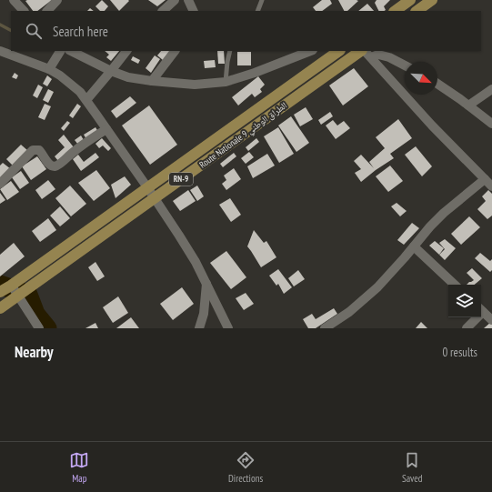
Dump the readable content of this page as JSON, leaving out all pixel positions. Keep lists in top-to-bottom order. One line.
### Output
{"streets":{"main road":["Route Nationale الطراق الوطني 9","RN-9"]},"north":"bottom right","page":{"search":"Search here","heading":["Nearby","0 results"],"nav":["Map","Directions","Saved"]}}
